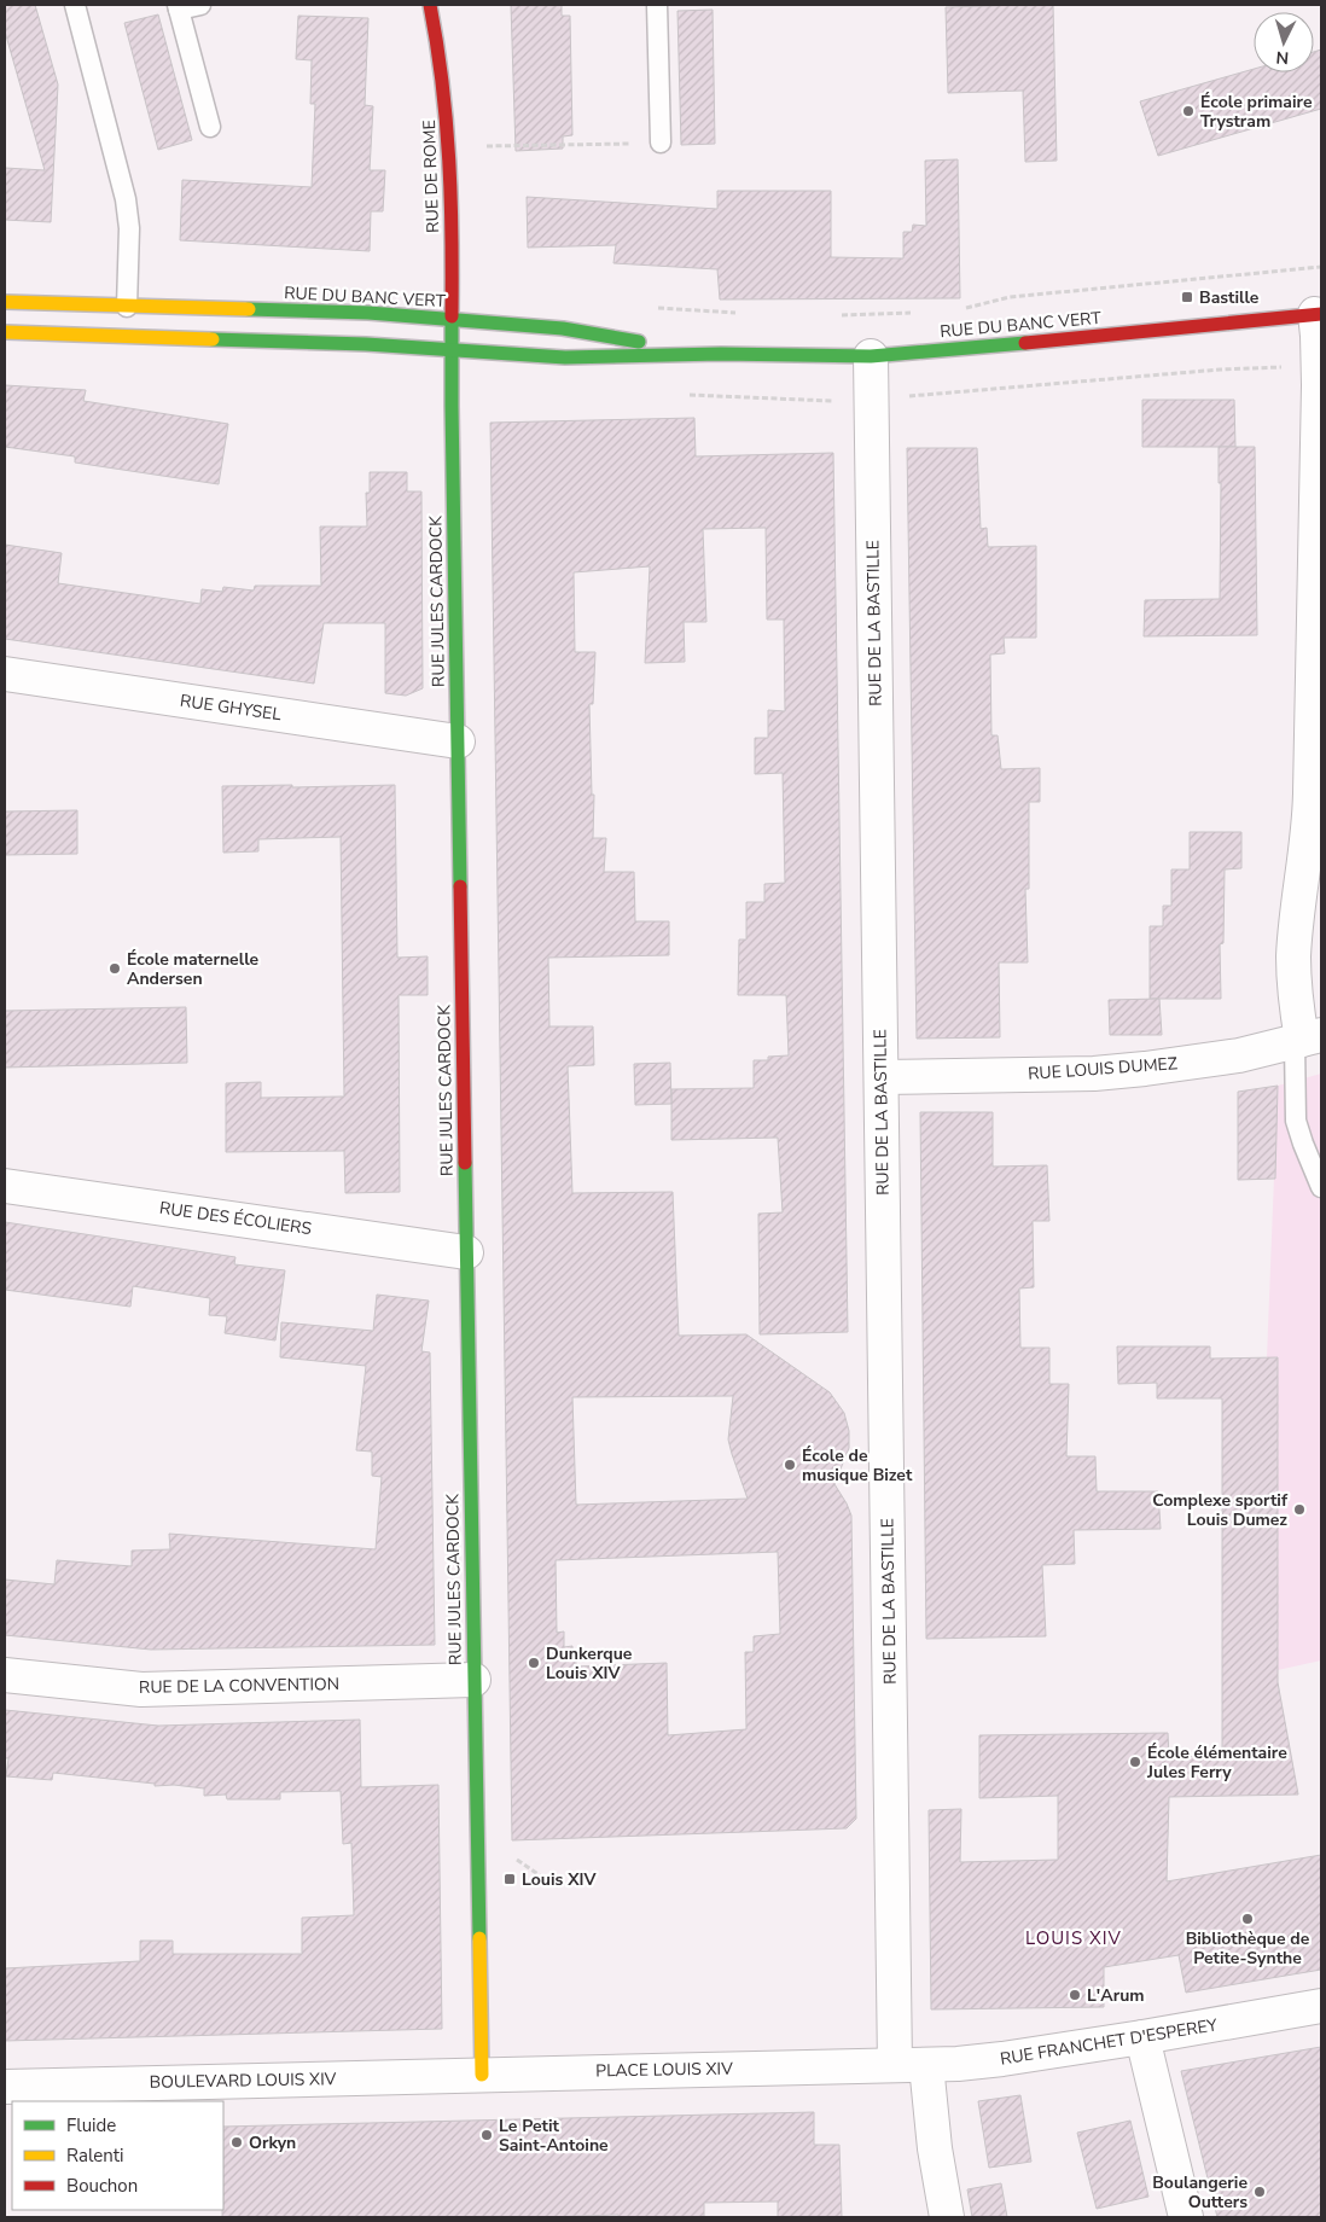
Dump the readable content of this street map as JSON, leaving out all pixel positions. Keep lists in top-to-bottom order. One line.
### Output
{"streets":{"street":["RUE DE ROME","RUE DU BANC VERT","RUE JULES CARDOCK","RUE DE LA BASTILLE","RUE GHYSEL","RUE LOUIS DUMEZ","RUE DES ÉCOLIERS","RUE DE LA CONVENTION","RUE FRANCHET D'ESPEREY","PLACE LOUIS XIV","BOULEVARD LOUIS XIV"]},"crossings":[["RUE DE ROME","RUE DU BANC VERT"],["RUE DE ROME","RUE JULES CARDOCK"],["RUE DU BANC VERT","RUE JULES CARDOCK"],["RUE DU BANC VERT","RUE DE LA BASTILLE"],["RUE JULES CARDOCK","RUE GHYSEL"],["RUE JULES CARDOCK","RUE DES ÉCOLIERS"],["RUE JULES CARDOCK","RUE DE LA CONVENTION"],["RUE JULES CARDOCK","PLACE LOUIS XIV"],["RUE JULES CARDOCK","BOULEVARD LOUIS XIV"],["RUE DE LA BASTILLE","RUE LOUIS DUMEZ"],["RUE DE LA BASTILLE","RUE FRANCHET D'ESPEREY"],["RUE DE LA BASTILLE","PLACE LOUIS XIV"],["RUE FRANCHET D'ESPEREY","PLACE LOUIS XIV"],["PLACE LOUIS XIV","BOULEVARD LOUIS XIV"]],"districts":["LOUIS XIV"],"places":{"other":["École primaire Trystram","École maternelle Andersen","École de musique Bizet","Complexe sportif Louis Dumez","Dunkerque Louis XIV","École élémentaire Jules Ferry","Bibliothèque de Petite-Synthe","L'Arum","Le Petit Saint-Antoine","Orkyn","Boulangerie Outters"],"transit":["Bastille","Louis XIV"]},"legend":["Fluide","Ralenti","Bouchon"],"north":"bottom"}
